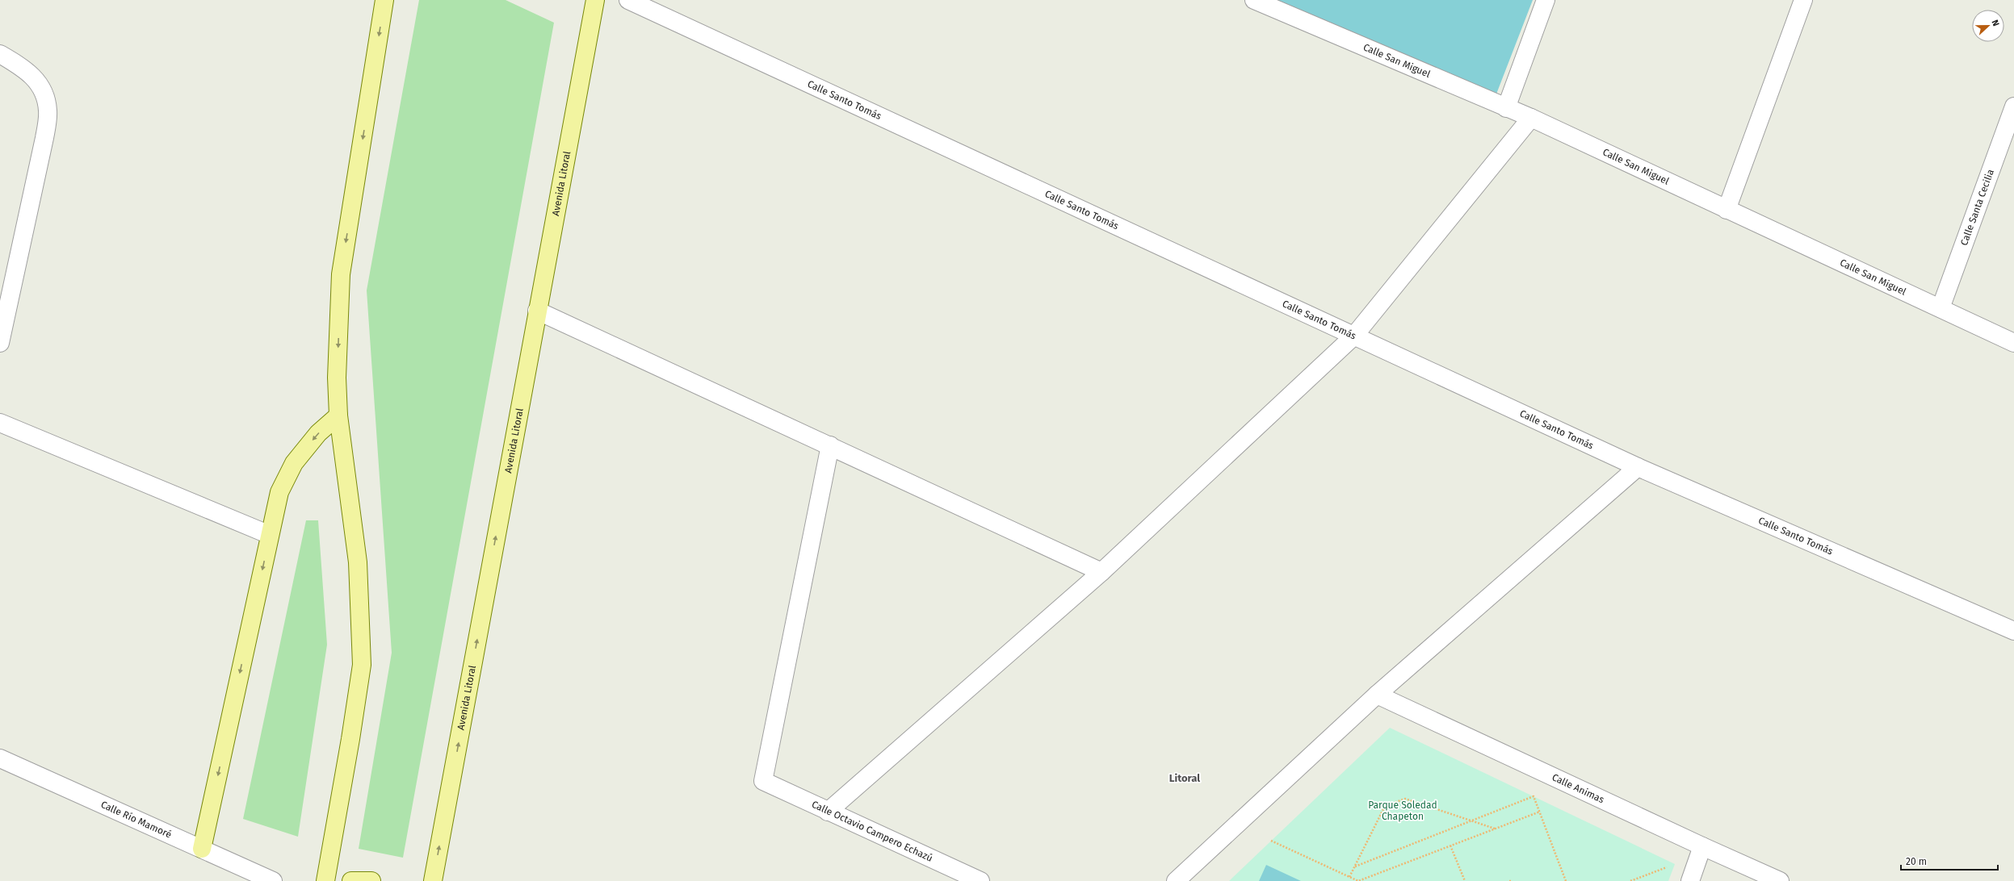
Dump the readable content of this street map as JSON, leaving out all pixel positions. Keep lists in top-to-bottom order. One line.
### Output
{"streets":{"main road":["Avenida Litoral"],"street":["Calle San Miguel","Calle Santo Tomás","Calle Santa Cecilia","Calle Animas","Calle Río Mamoré","Calle Octavio Campero Echazú"]},"crossings":[["Calle San Miguel","Calle Santa Cecilia"]],"districts":["Litoral"],"parks":["Parque Soledad Chapeton"],"scale_bar":"20 m","north":"right"}
